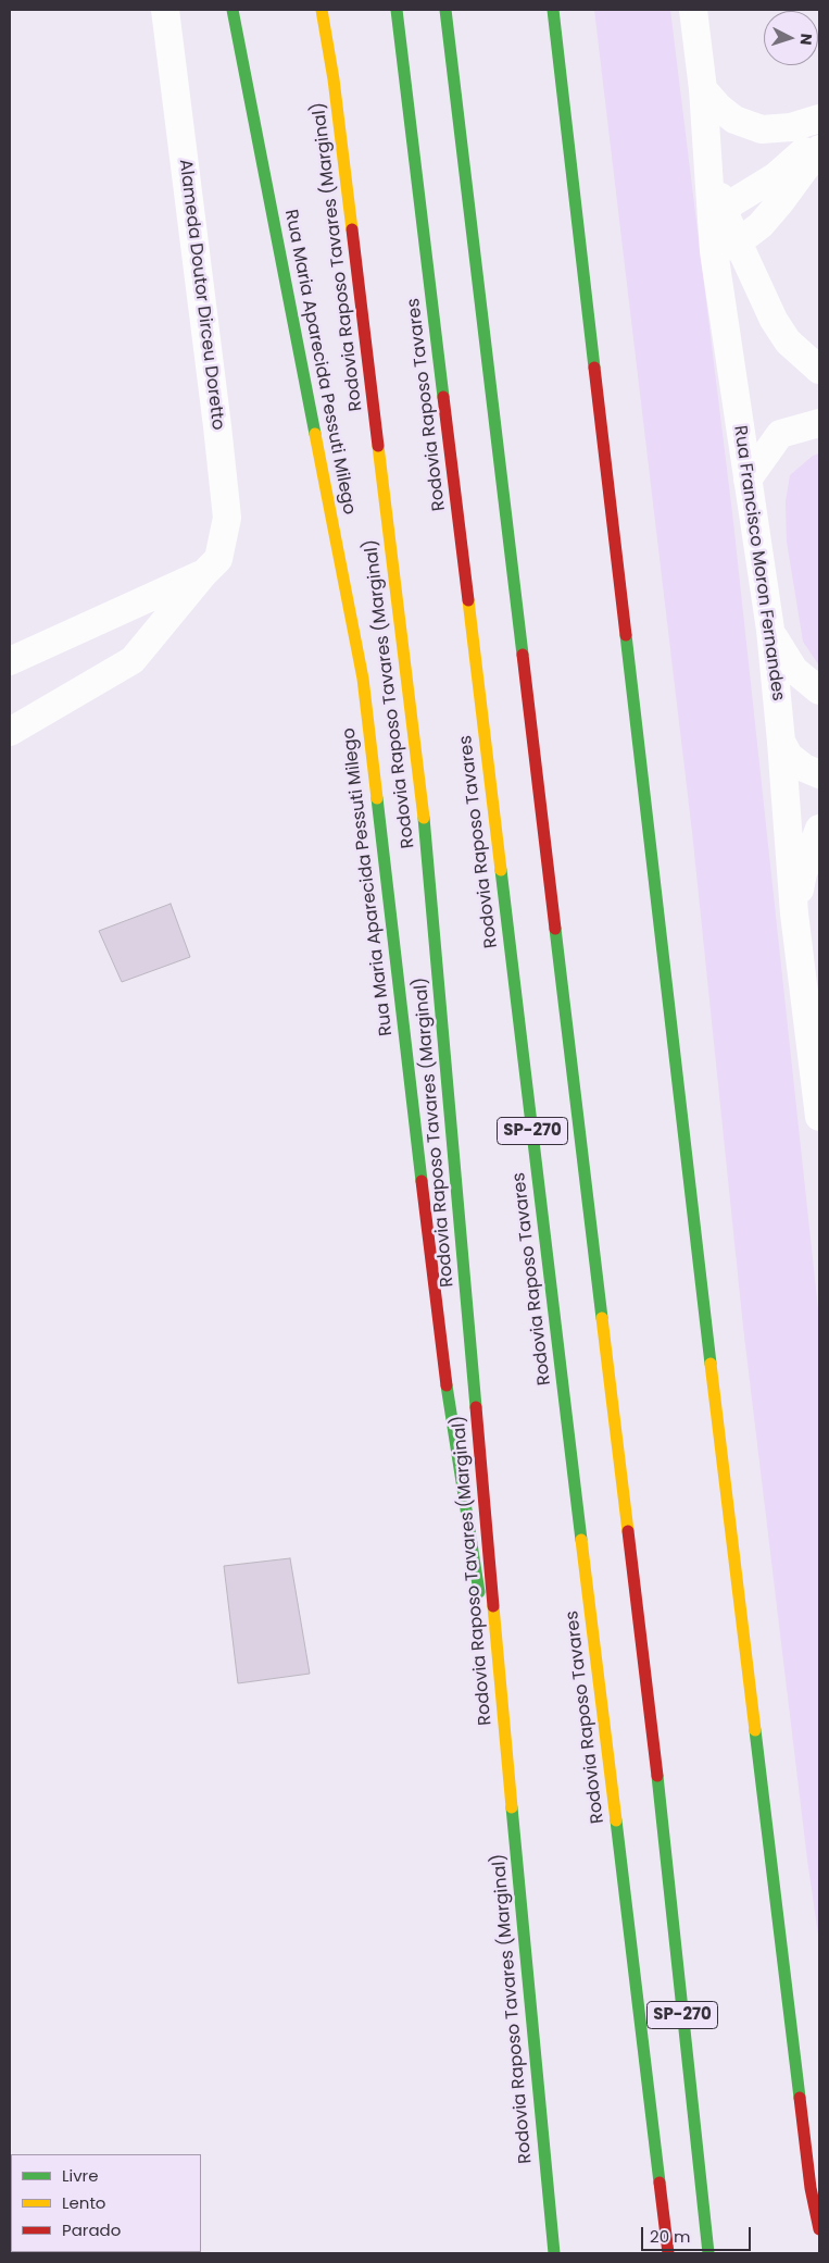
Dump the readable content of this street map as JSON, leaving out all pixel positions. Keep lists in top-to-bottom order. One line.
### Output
{"streets":{"main road":["Rodovia Raposo Tavares (Marginal)","Rua Maria Aparecida Pessuti Milego","Rodovia Raposo Tavares","SP-270"],"street":["Alameda Doutor Dirceu Doretto","Rua Francisco Moron Fernandes"]},"crossings":[["Rodovia Raposo Tavares (Marginal)","Rua Maria Aparecida Pessuti Milego"]],"legend":["Livre","Lento","Parado"],"scale_bar":"20 m","north":"right"}
